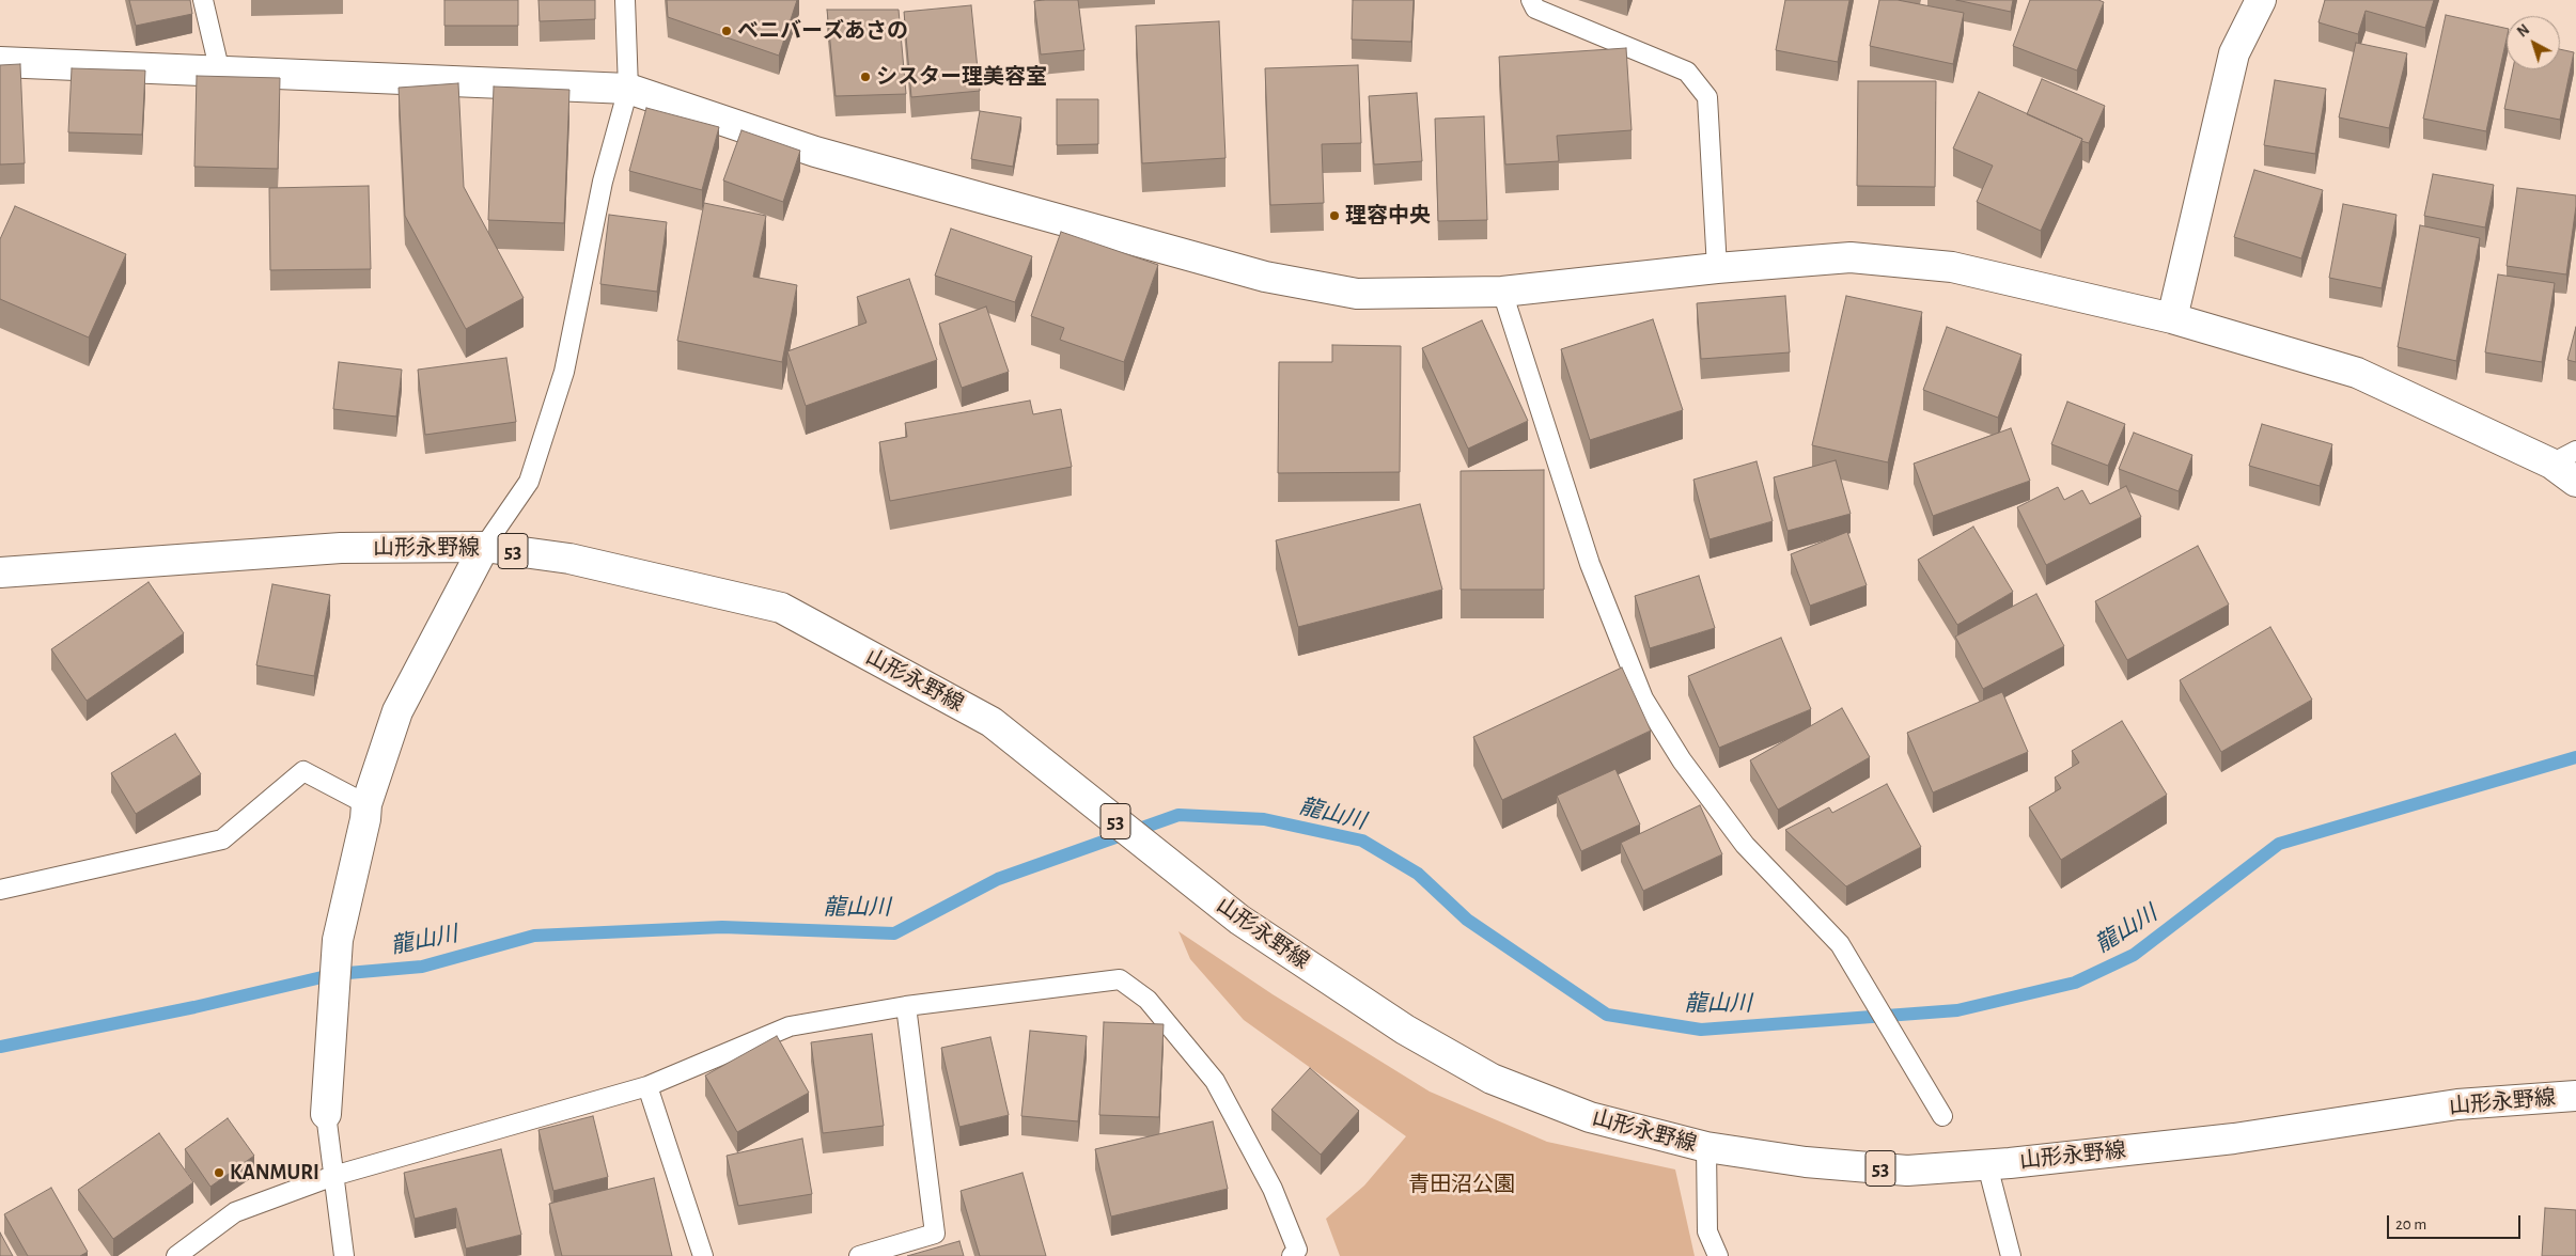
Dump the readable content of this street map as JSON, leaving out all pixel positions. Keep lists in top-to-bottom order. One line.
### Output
{"streets":{"street":["山形永野線","53"]},"water":["龍山川"],"parks":["青田沼公園"],"places":["ベニバーズあさの","シスター理美容室","理容中央","KANMURI"],"scale_bar":"20 m","north":"top left"}
